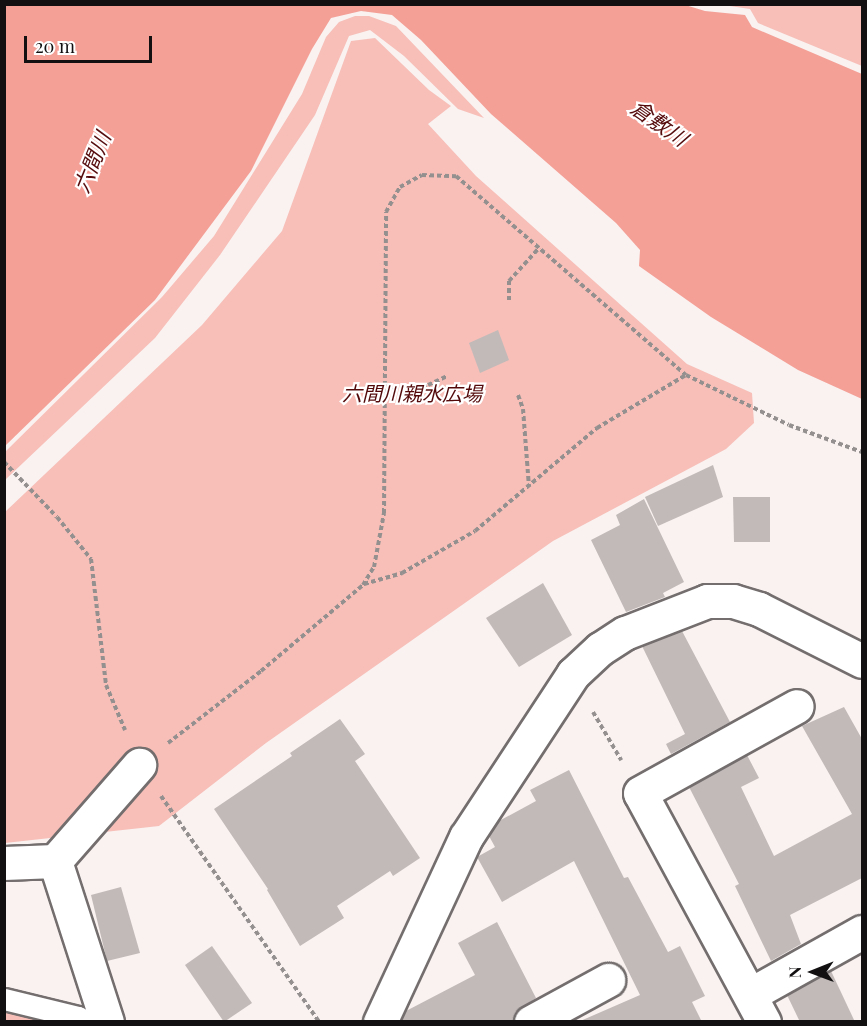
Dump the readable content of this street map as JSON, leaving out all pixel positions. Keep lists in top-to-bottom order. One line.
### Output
{"water":["倉敷川","六間川"],"parks":["六間川親水広場"],"scale_bar":"20 m","north":"left"}
